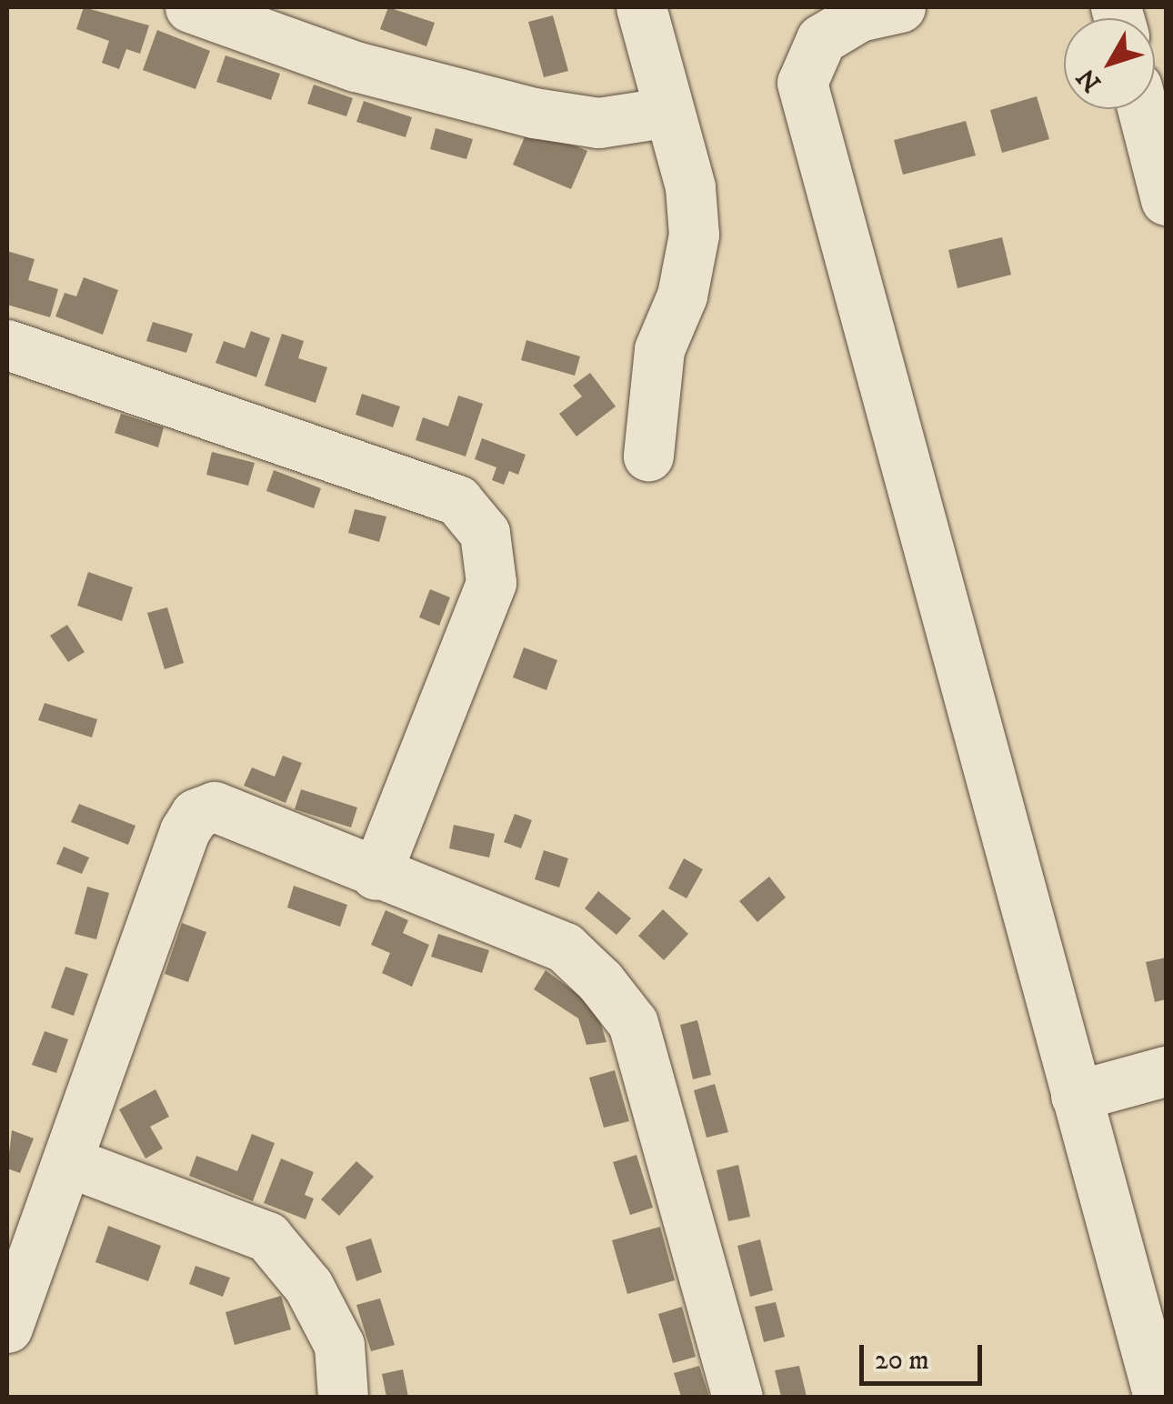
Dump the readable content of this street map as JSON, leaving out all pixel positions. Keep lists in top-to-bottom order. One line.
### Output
{"scale_bar":"20 m","north":"bottom left"}
